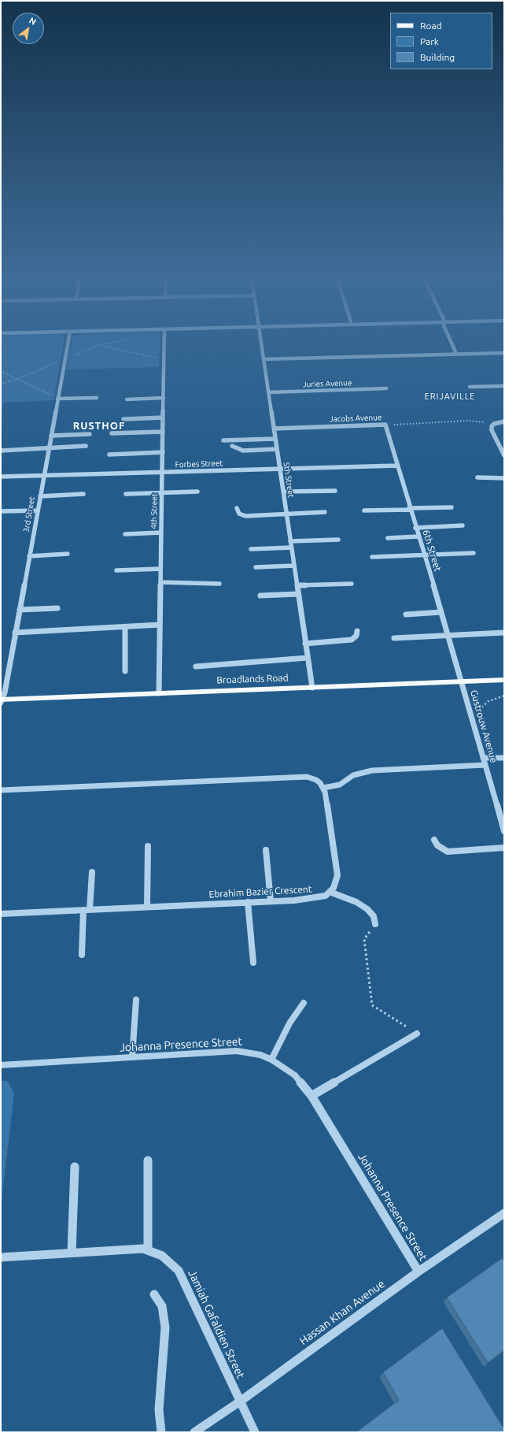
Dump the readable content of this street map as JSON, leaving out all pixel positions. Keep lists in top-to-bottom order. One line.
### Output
{"streets":{"main road":["Broadlands Road"],"street":["Juries Avenue","Jacobs Avenue","Forbes Street","5th Street","4th Street","3rd Street","6th Street","Gustrouw Avenue","Ebrahim Bazier Crescent","Johanna Presence Street","Hassan Khan Avenue","Jamiah Gafaldien Street"]},"crossings":[["Juries Avenue","5th Street"],["Jacobs Avenue","5th Street"],["Jacobs Avenue","6th Street"],["Forbes Street","5th Street"],["Forbes Street","4th Street"],["Forbes Street","3rd Street"],["Forbes Street","6th Street"],["5th Street","Broadlands Road"],["4th Street","Broadlands Road"],["3rd Street","Broadlands Road"],["6th Street","Broadlands Road"],["6th Street","Gustrouw Avenue"],["Broadlands Road","Gustrouw Avenue"],["Johanna Presence Street","Hassan Khan Avenue"],["Hassan Khan Avenue","Jamiah Gafaldien Street"]],"districts":["ERIJAVILLE","RUSTHOF"],"legend":["Road","Park","Building"],"north":"top right"}
